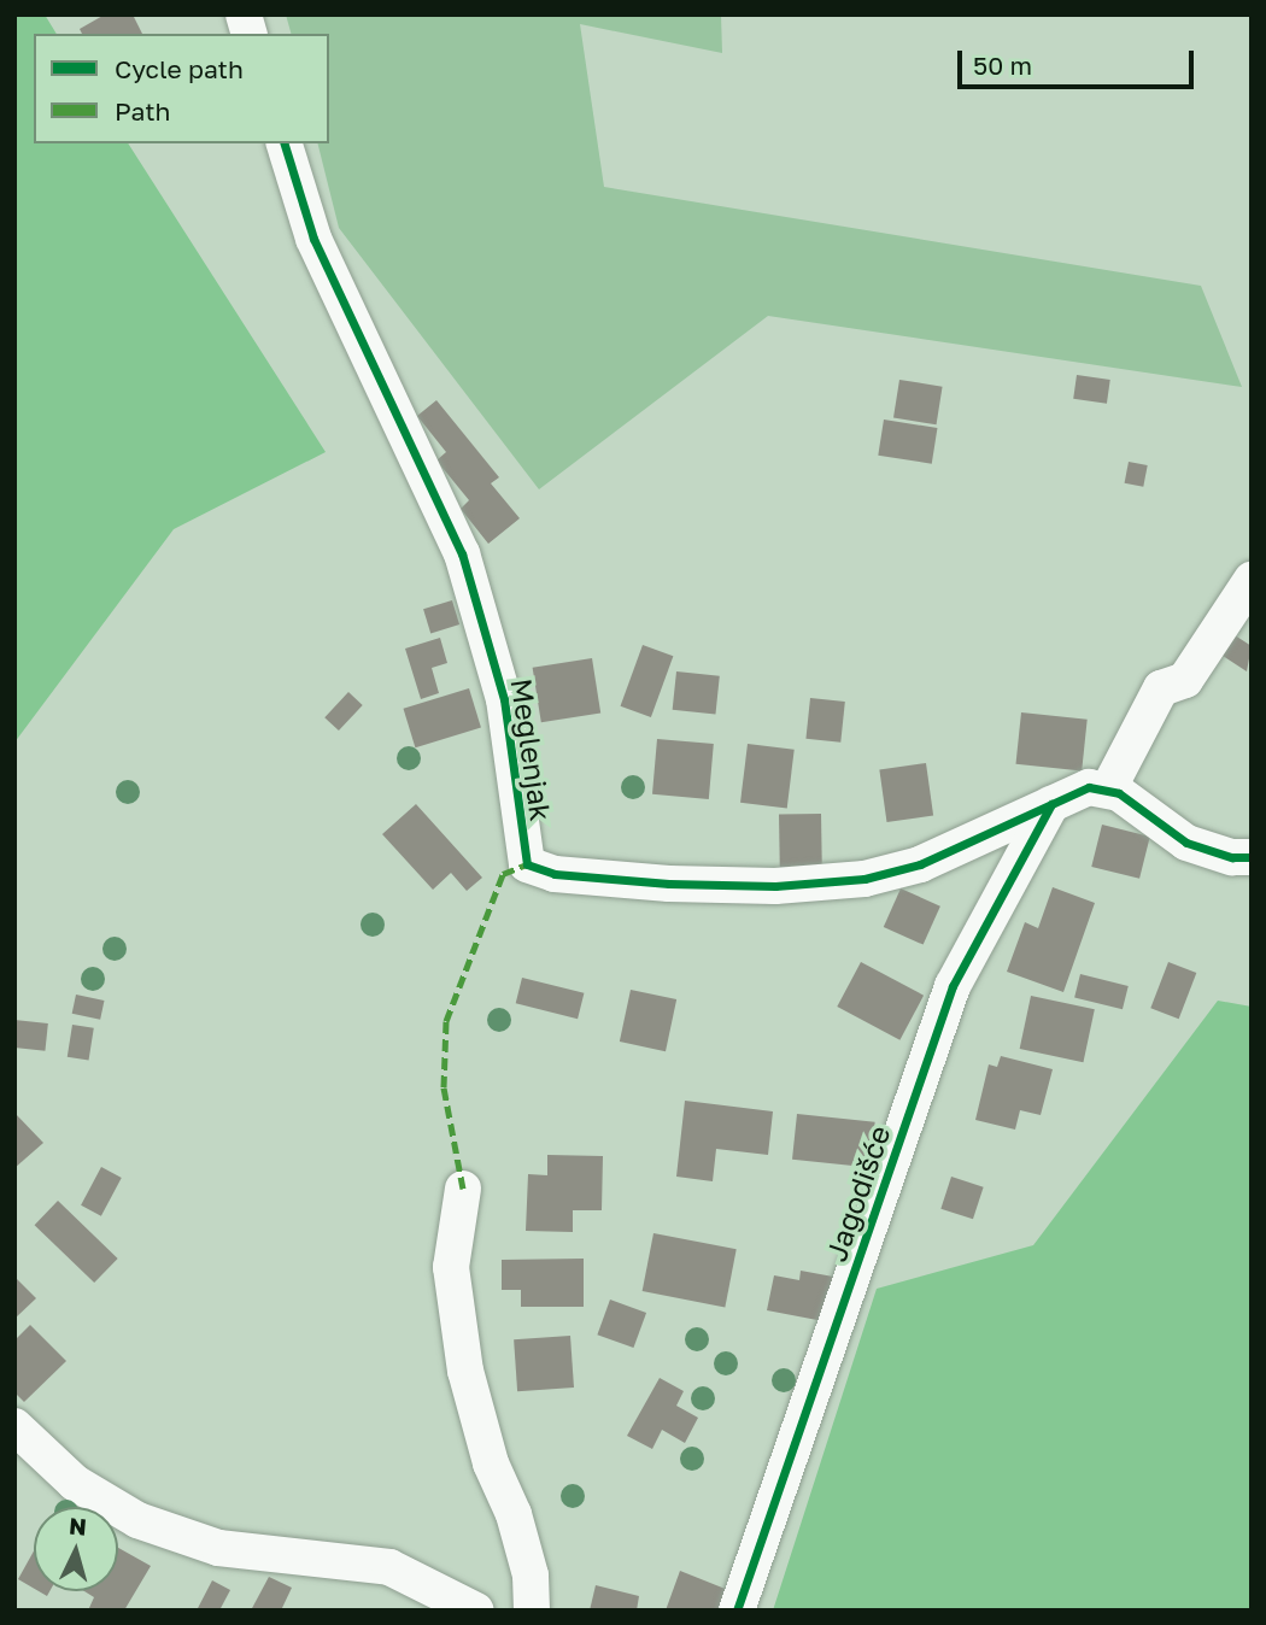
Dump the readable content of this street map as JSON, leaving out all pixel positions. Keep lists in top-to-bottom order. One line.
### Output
{"streets":{"street":["Meglenjak","Jagodišće"]},"crossings":[["Meglenjak","Jagodišće"]],"legend":["Cycle path","Path"],"scale_bar":"50 m","north":"top"}
